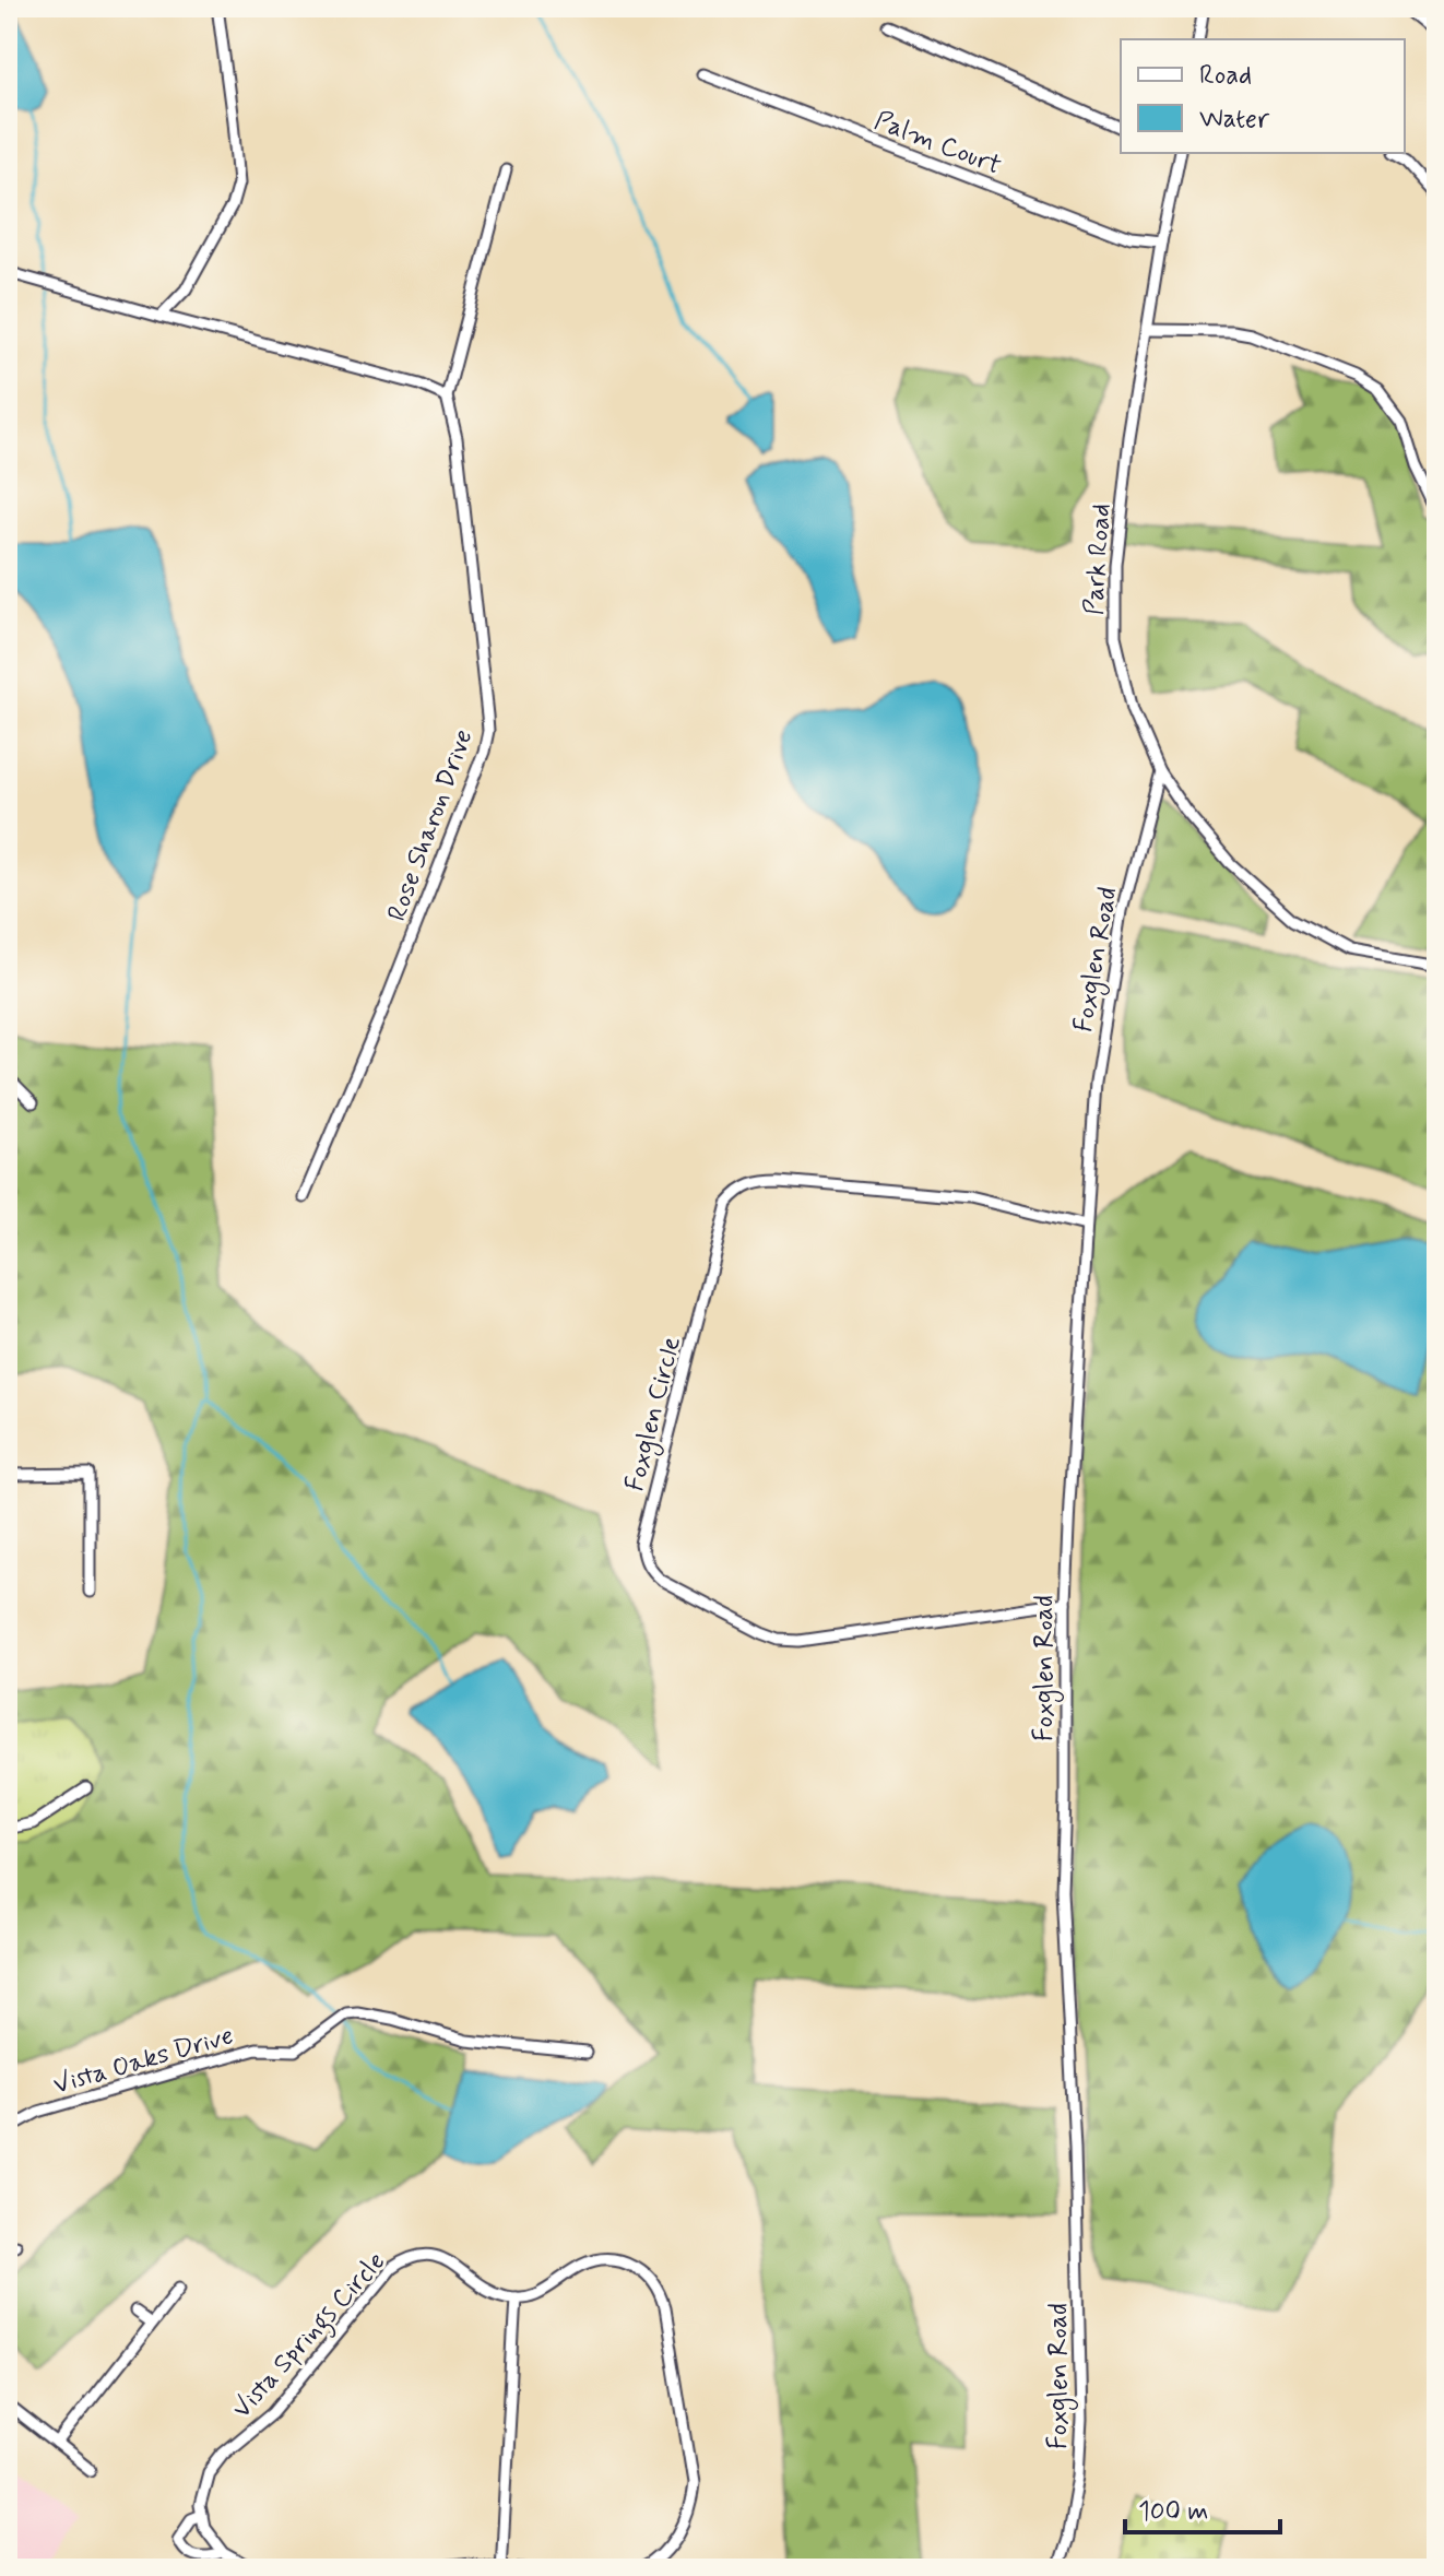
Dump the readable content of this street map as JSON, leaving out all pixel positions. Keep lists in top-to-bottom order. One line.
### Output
{"streets":{"street":["Palm Court","Park Road","Rose Sharon Drive","Foxglen Road","Foxglen Circle","Vista Oaks Drive","Vista Springs Circle"]},"crossings":[["Palm Court","Park Road"],["Park Road","Foxglen Road"],["Foxglen Road","Foxglen Circle"]],"legend":["Road","Water"],"scale_bar":"100 m"}
